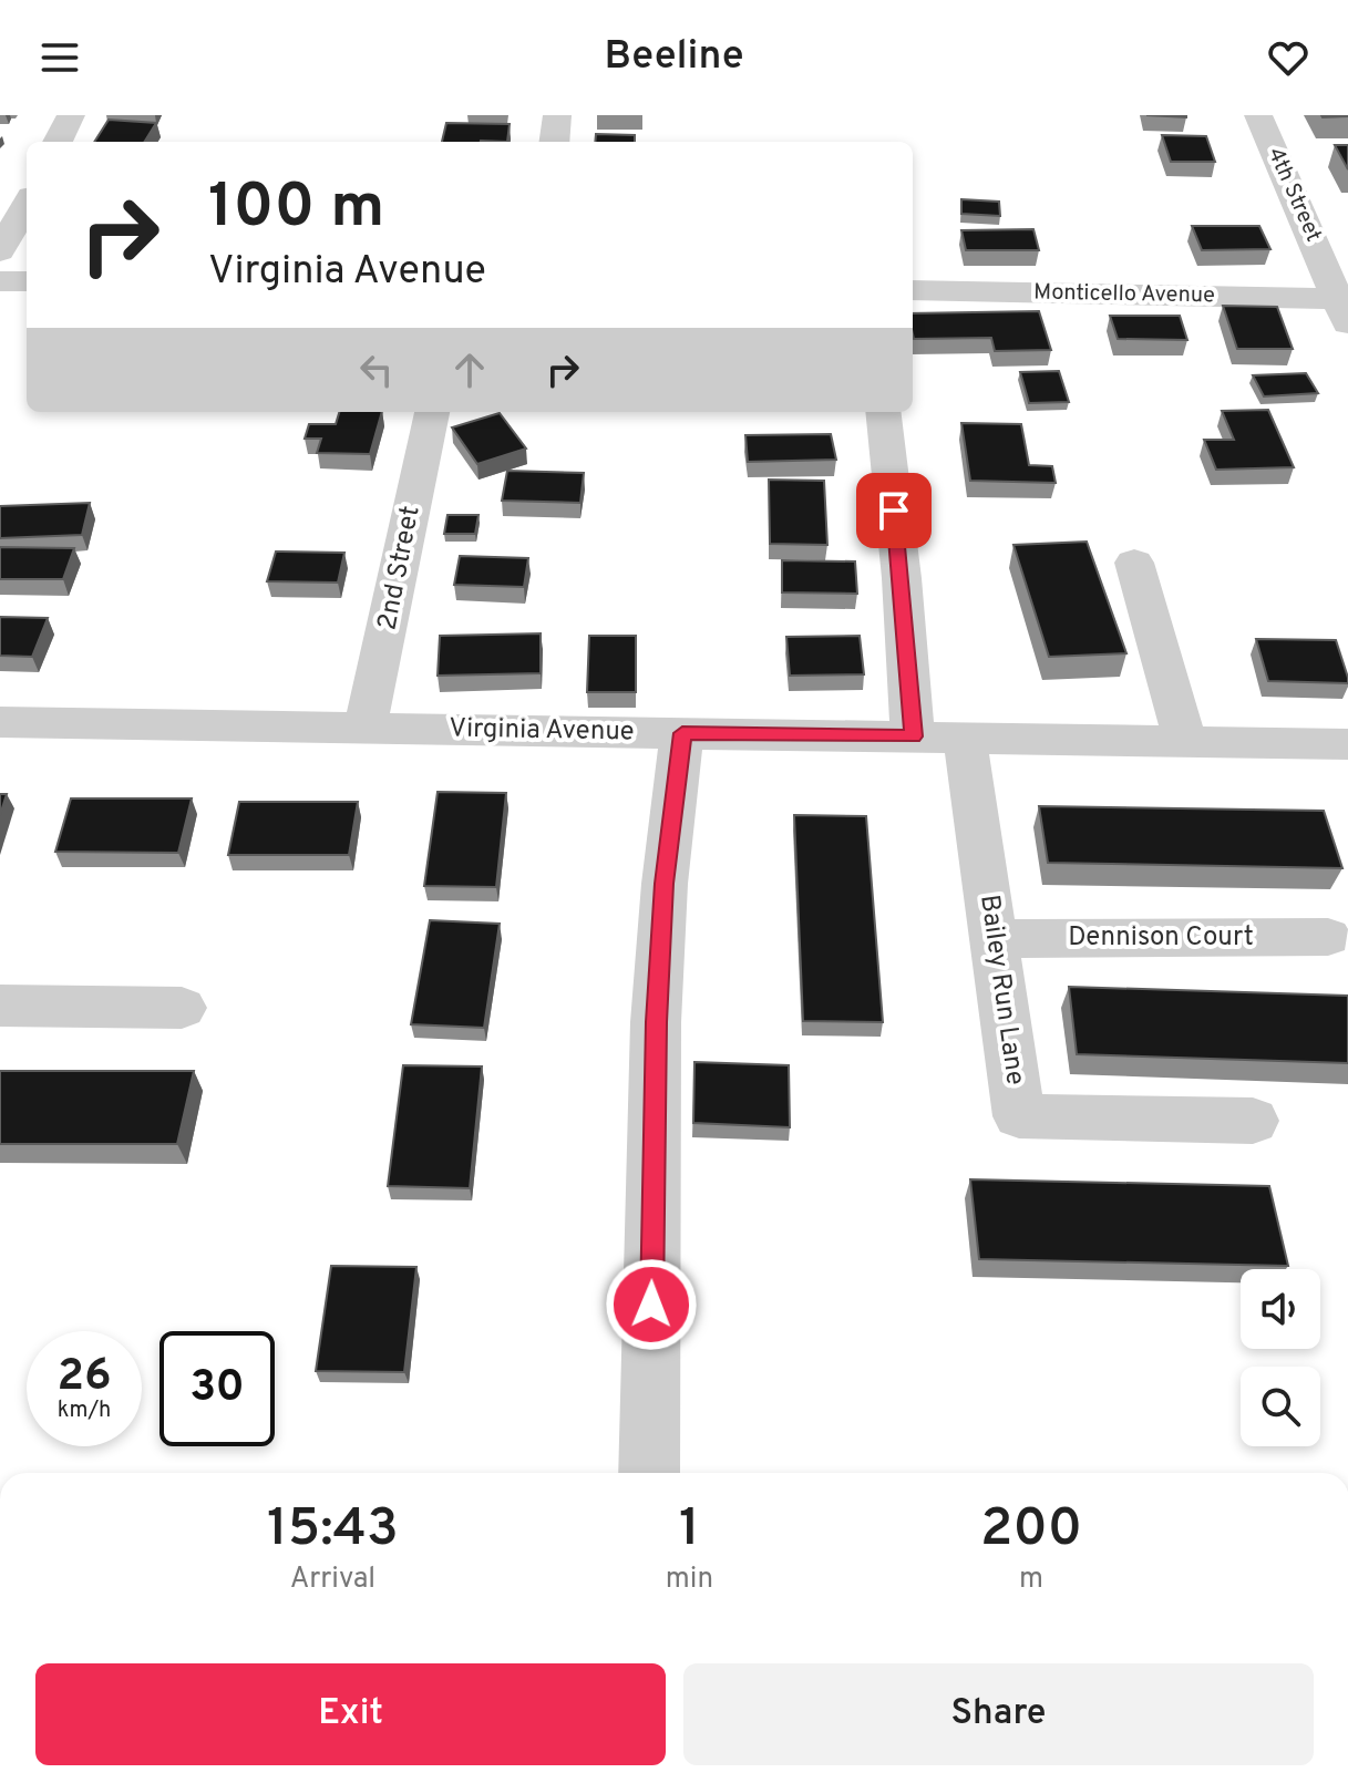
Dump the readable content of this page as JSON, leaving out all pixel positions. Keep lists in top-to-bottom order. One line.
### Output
{"streets":{"street":["4th Street","Monticello Avenue","2nd Street","Virginia Avenue","Dennison Court","Bailey Run Lane"]},"crossings":[["4th Street","Monticello Avenue"],["2nd Street","Virginia Avenue"],["Virginia Avenue","Bailey Run Lane"],["Dennison Court","Bailey Run Lane"]],"page":{"header":"Beeline","turn":["100 m","Virginia Avenue"],"speed":"26 km/h","limit":"30","eta":["15:43","Arrival","1","min","200","m"],"buttons":["Exit","Share"]}}
